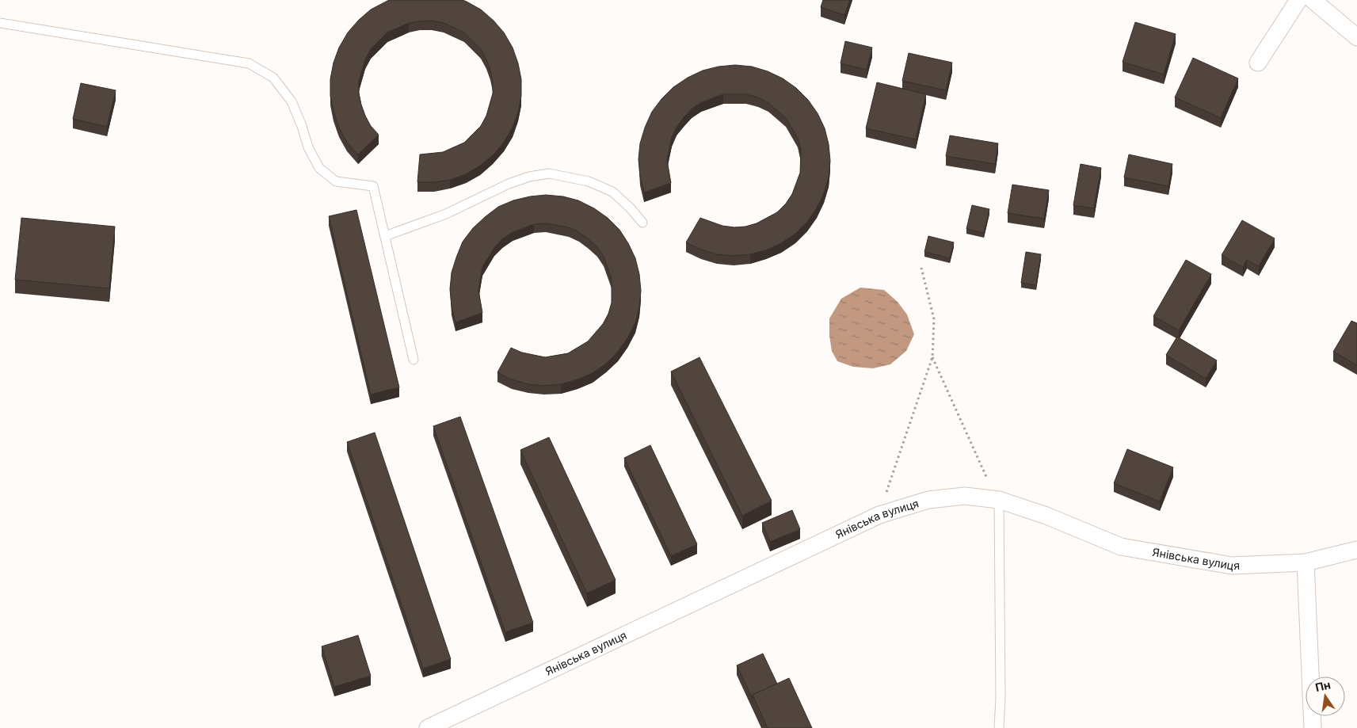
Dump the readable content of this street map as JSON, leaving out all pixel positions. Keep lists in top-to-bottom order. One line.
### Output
{"streets":{"street":["Янівська вулиця"]},"north":"top"}
